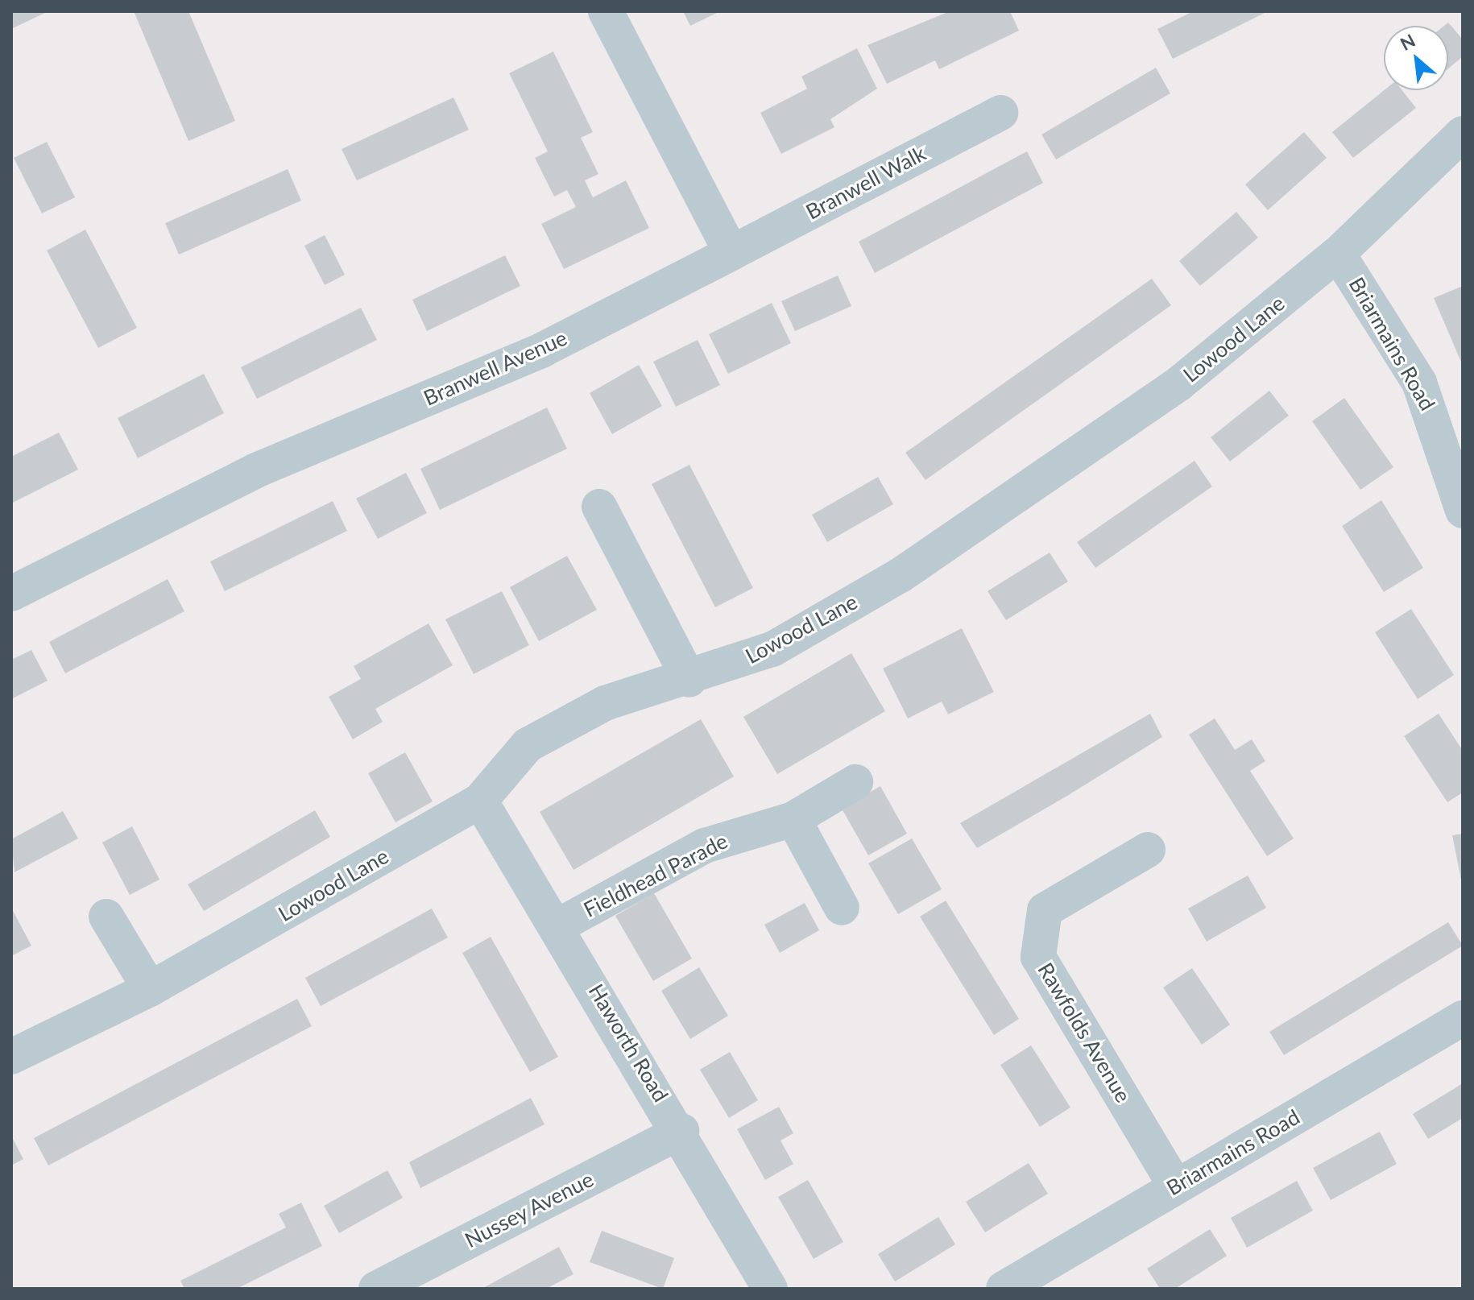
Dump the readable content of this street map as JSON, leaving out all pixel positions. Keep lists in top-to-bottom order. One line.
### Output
{"streets":{"street":["Branwell Walk","Lowood Lane","Briarmains Road","Branwell Avenue","Fieldhead Parade","Rawfolds Avenue","Haworth Road","Nussey Avenue"]},"crossings":[["Branwell Walk","Branwell Avenue"],["Lowood Lane","Briarmains Road"],["Lowood Lane","Haworth Road"],["Briarmains Road","Rawfolds Avenue"],["Fieldhead Parade","Haworth Road"],["Haworth Road","Nussey Avenue"]],"north":"top left"}
